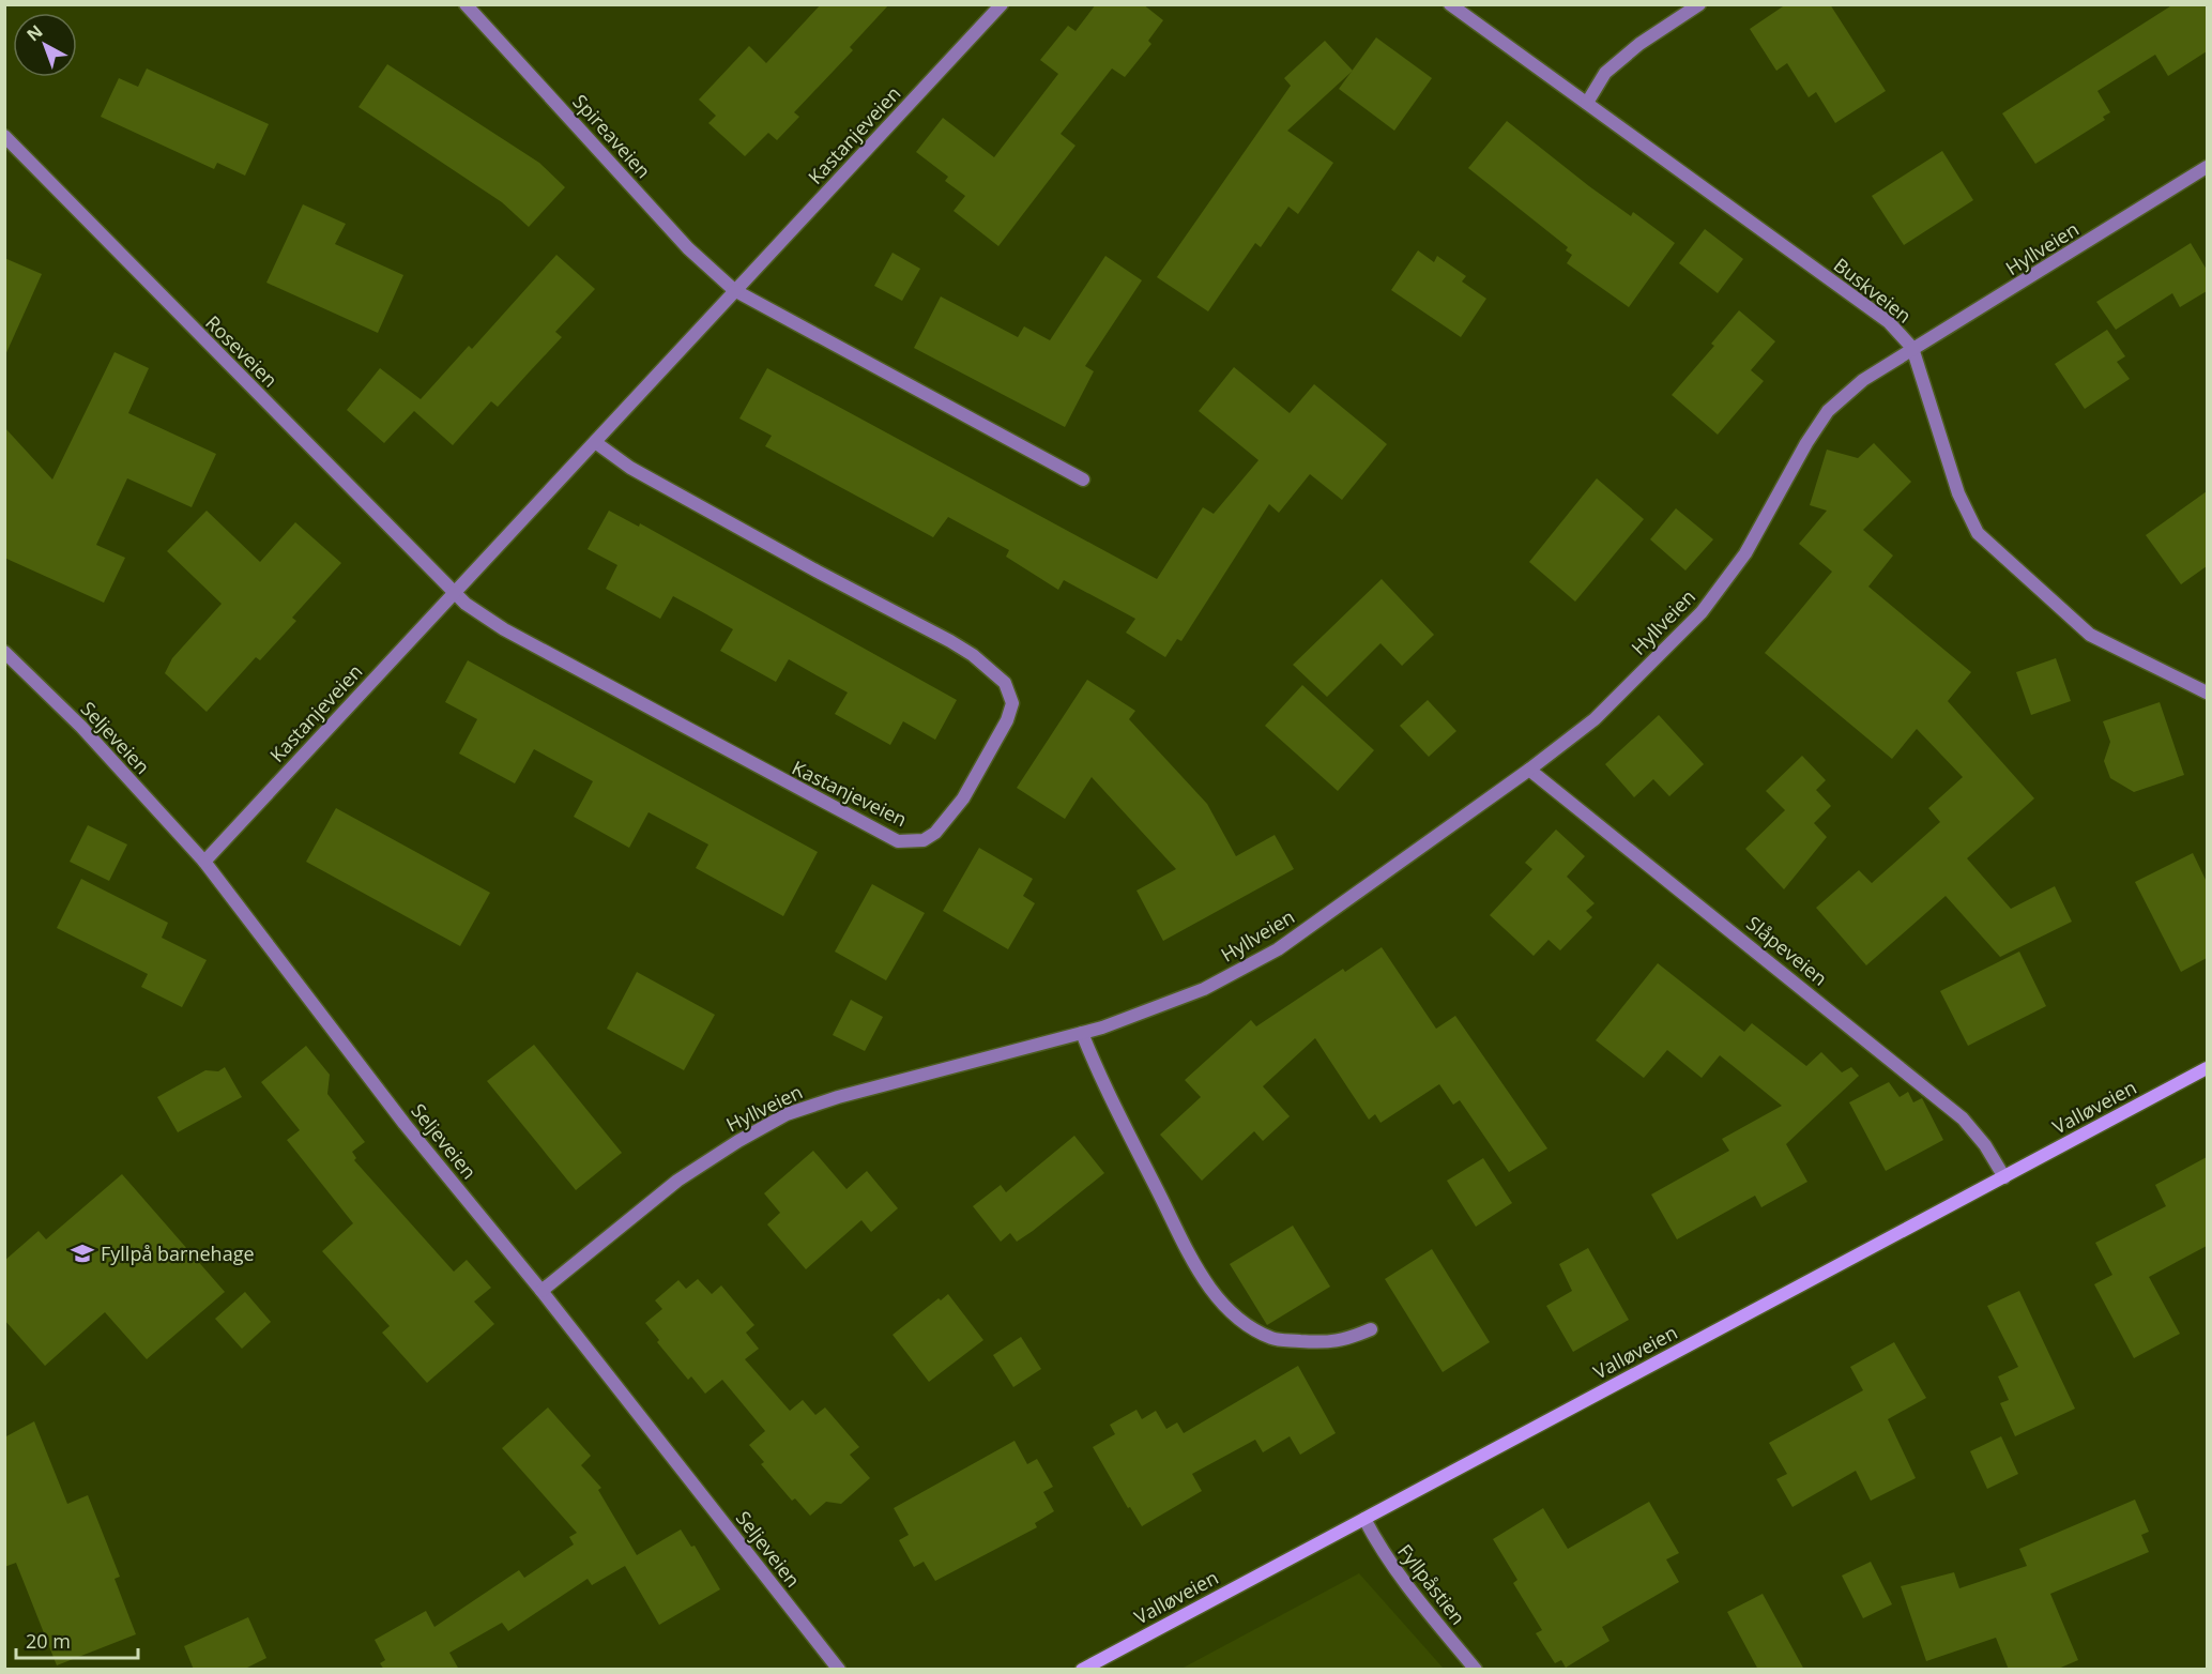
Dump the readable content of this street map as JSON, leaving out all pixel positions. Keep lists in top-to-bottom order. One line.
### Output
{"streets":{"main road":["Valløveien"],"street":["Kastanjeveien","Spireaveien","Hyllveien","Buskveien","Roseveien","Seljeveien","Slåpeveien","Fyllpåstien"]},"crossings":[["Kastanjeveien","Spireaveien"],["Kastanjeveien","Roseveien"],["Kastanjeveien","Seljeveien"],["Hyllveien","Buskveien"],["Hyllveien","Seljeveien"],["Hyllveien","Slåpeveien"],["Slåpeveien","Valløveien"],["Valløveien","Fyllpåstien"]],"places":{"school or university":["Fyllpå barnehage"]},"scale_bar":"20 m","north":"top left"}
